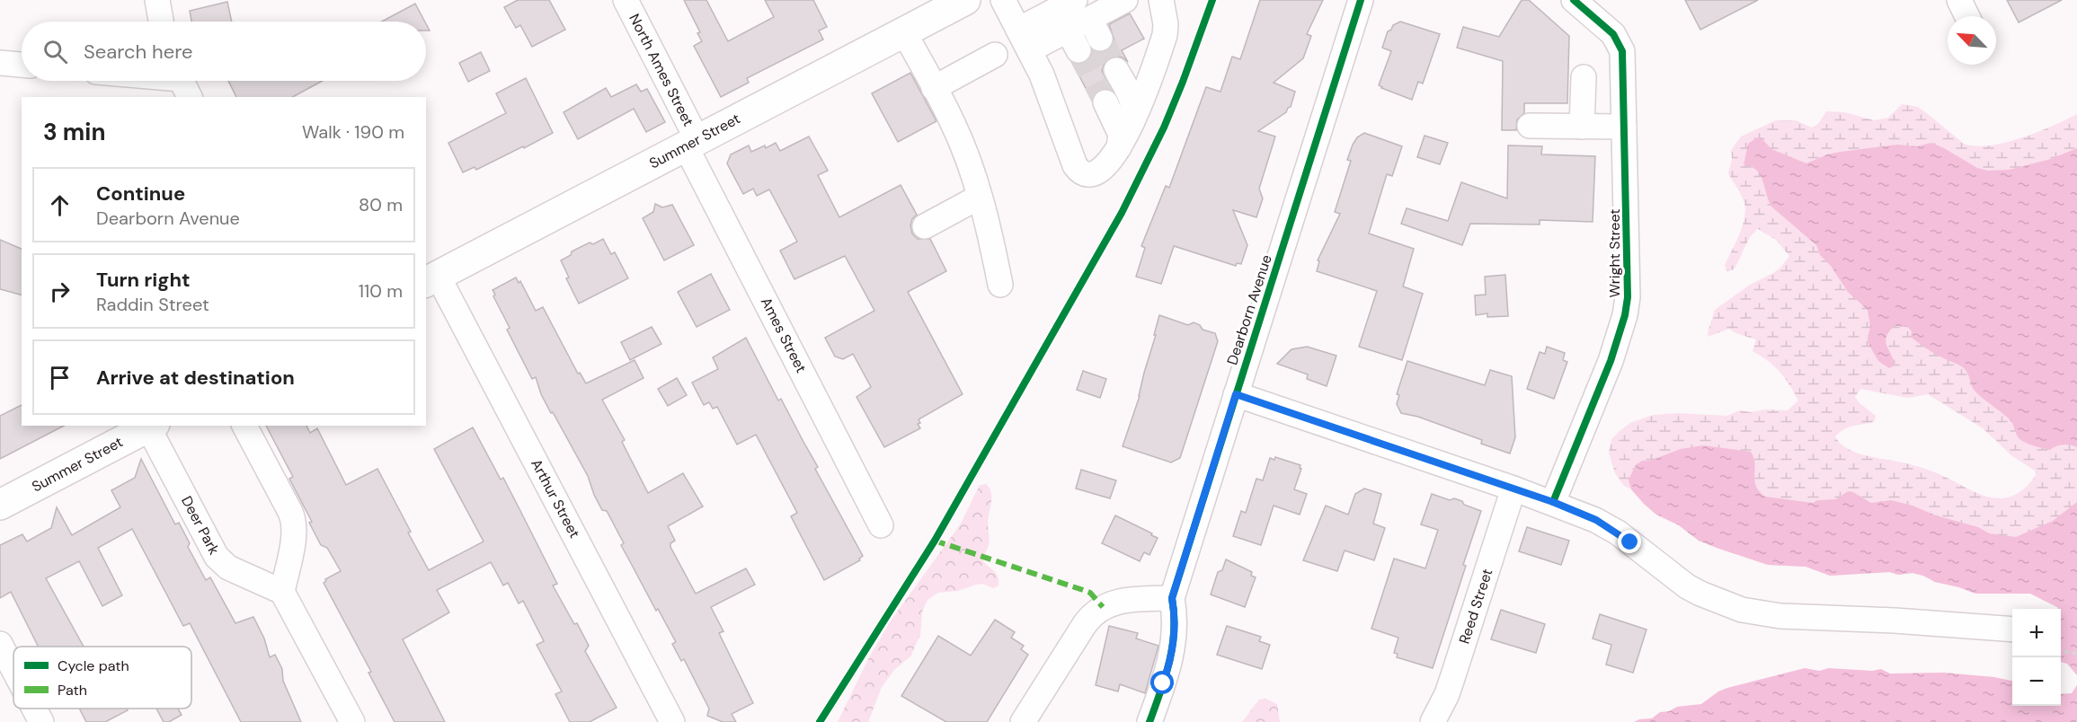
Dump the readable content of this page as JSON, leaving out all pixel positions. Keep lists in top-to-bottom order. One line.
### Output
{"streets":{"main road":["Summer Street"],"street":["North Ames Street","Wright Street","Dearborn Avenue","Ames Street","Arthur Street","Deer Park","Reed Street"]},"crossings":[["North Ames Street","Summer Street"],["North Ames Street","Ames Street"],["Summer Street","Ames Street"],["Summer Street","Arthur Street"],["Summer Street","Deer Park"]],"legend":["Cycle path","Path"],"north":"top left","page":{"search":"Search here","heading":["3 min","Walk · 190 m"],"list":[["Continue","Dearborn Avenue","80 m"],["Turn right","Raddin Street","110 m"],"Arrive at destination"],"map_buttons":["+","−"]}}
